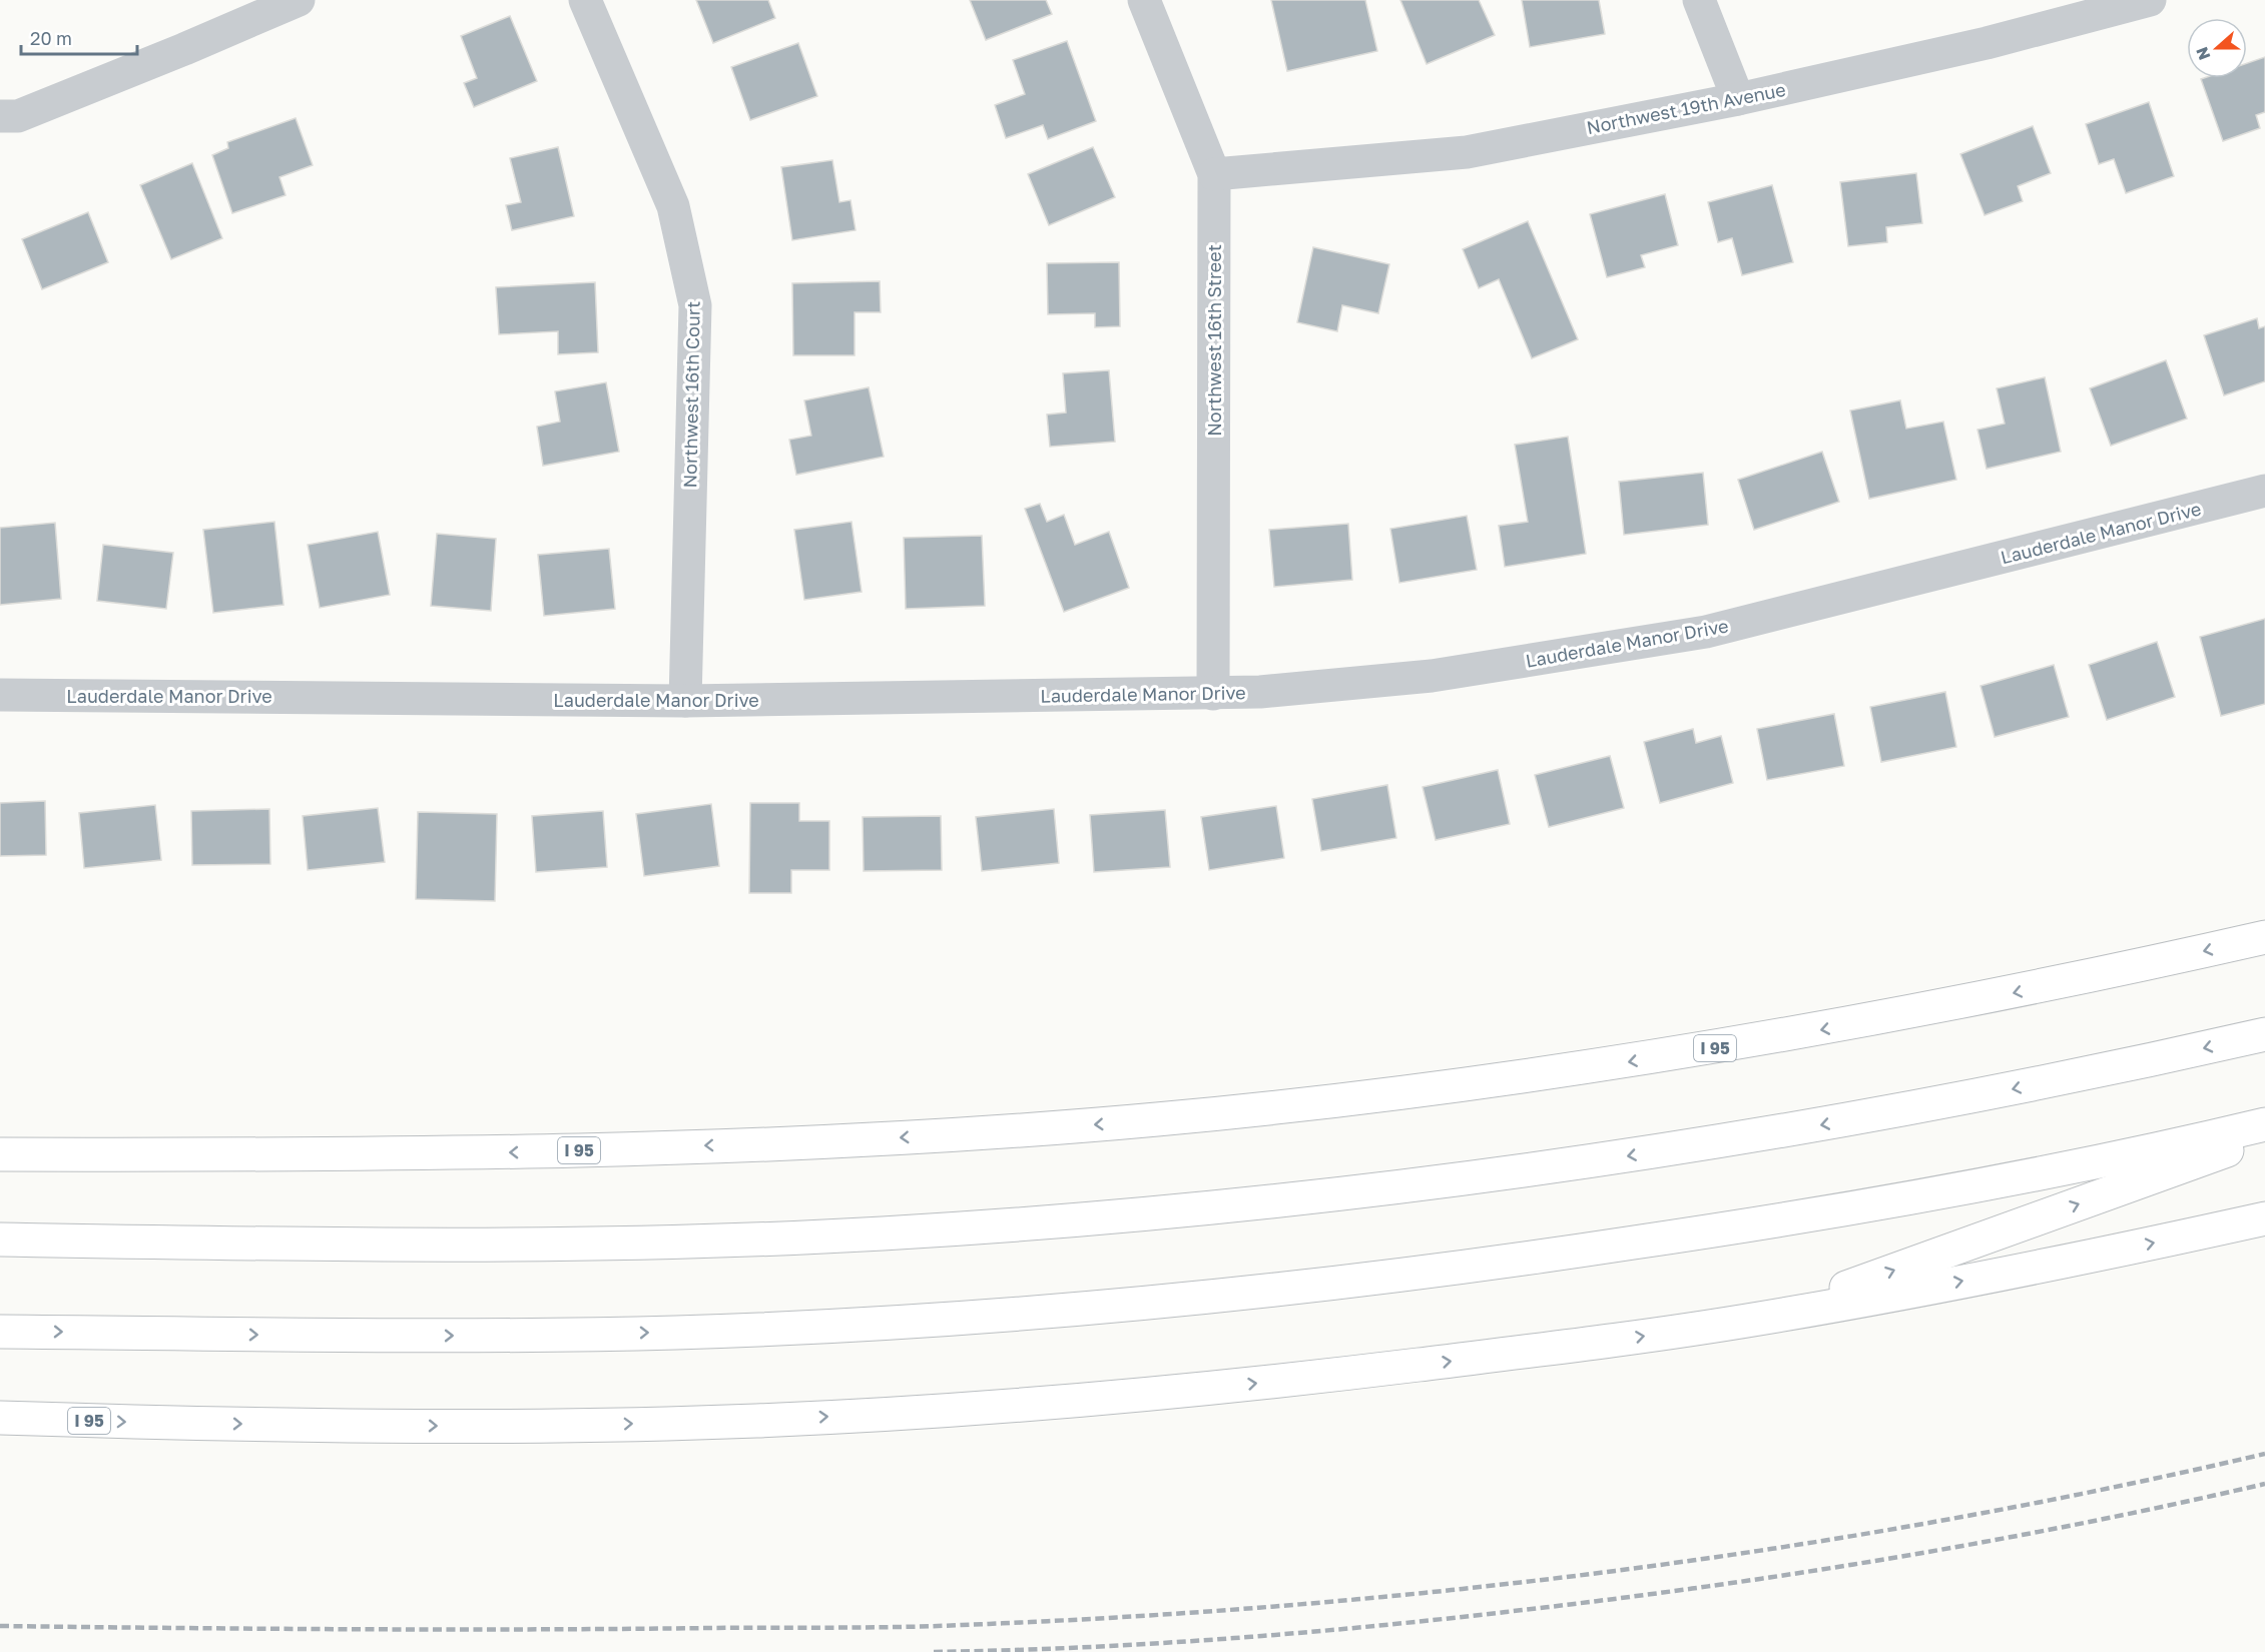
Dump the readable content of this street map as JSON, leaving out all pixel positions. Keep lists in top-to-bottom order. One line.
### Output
{"streets":{"highway":["I 95"],"street":["Northwest 19th Avenue","Northwest 16th Street","Northwest 16th Court","Lauderdale Manor Drive"]},"crossings":[["Northwest 19th Avenue","Northwest 16th Street"],["Northwest 16th Street","Lauderdale Manor Drive"],["Northwest 16th Court","Lauderdale Manor Drive"]],"scale_bar":"20 m","north":"left"}
